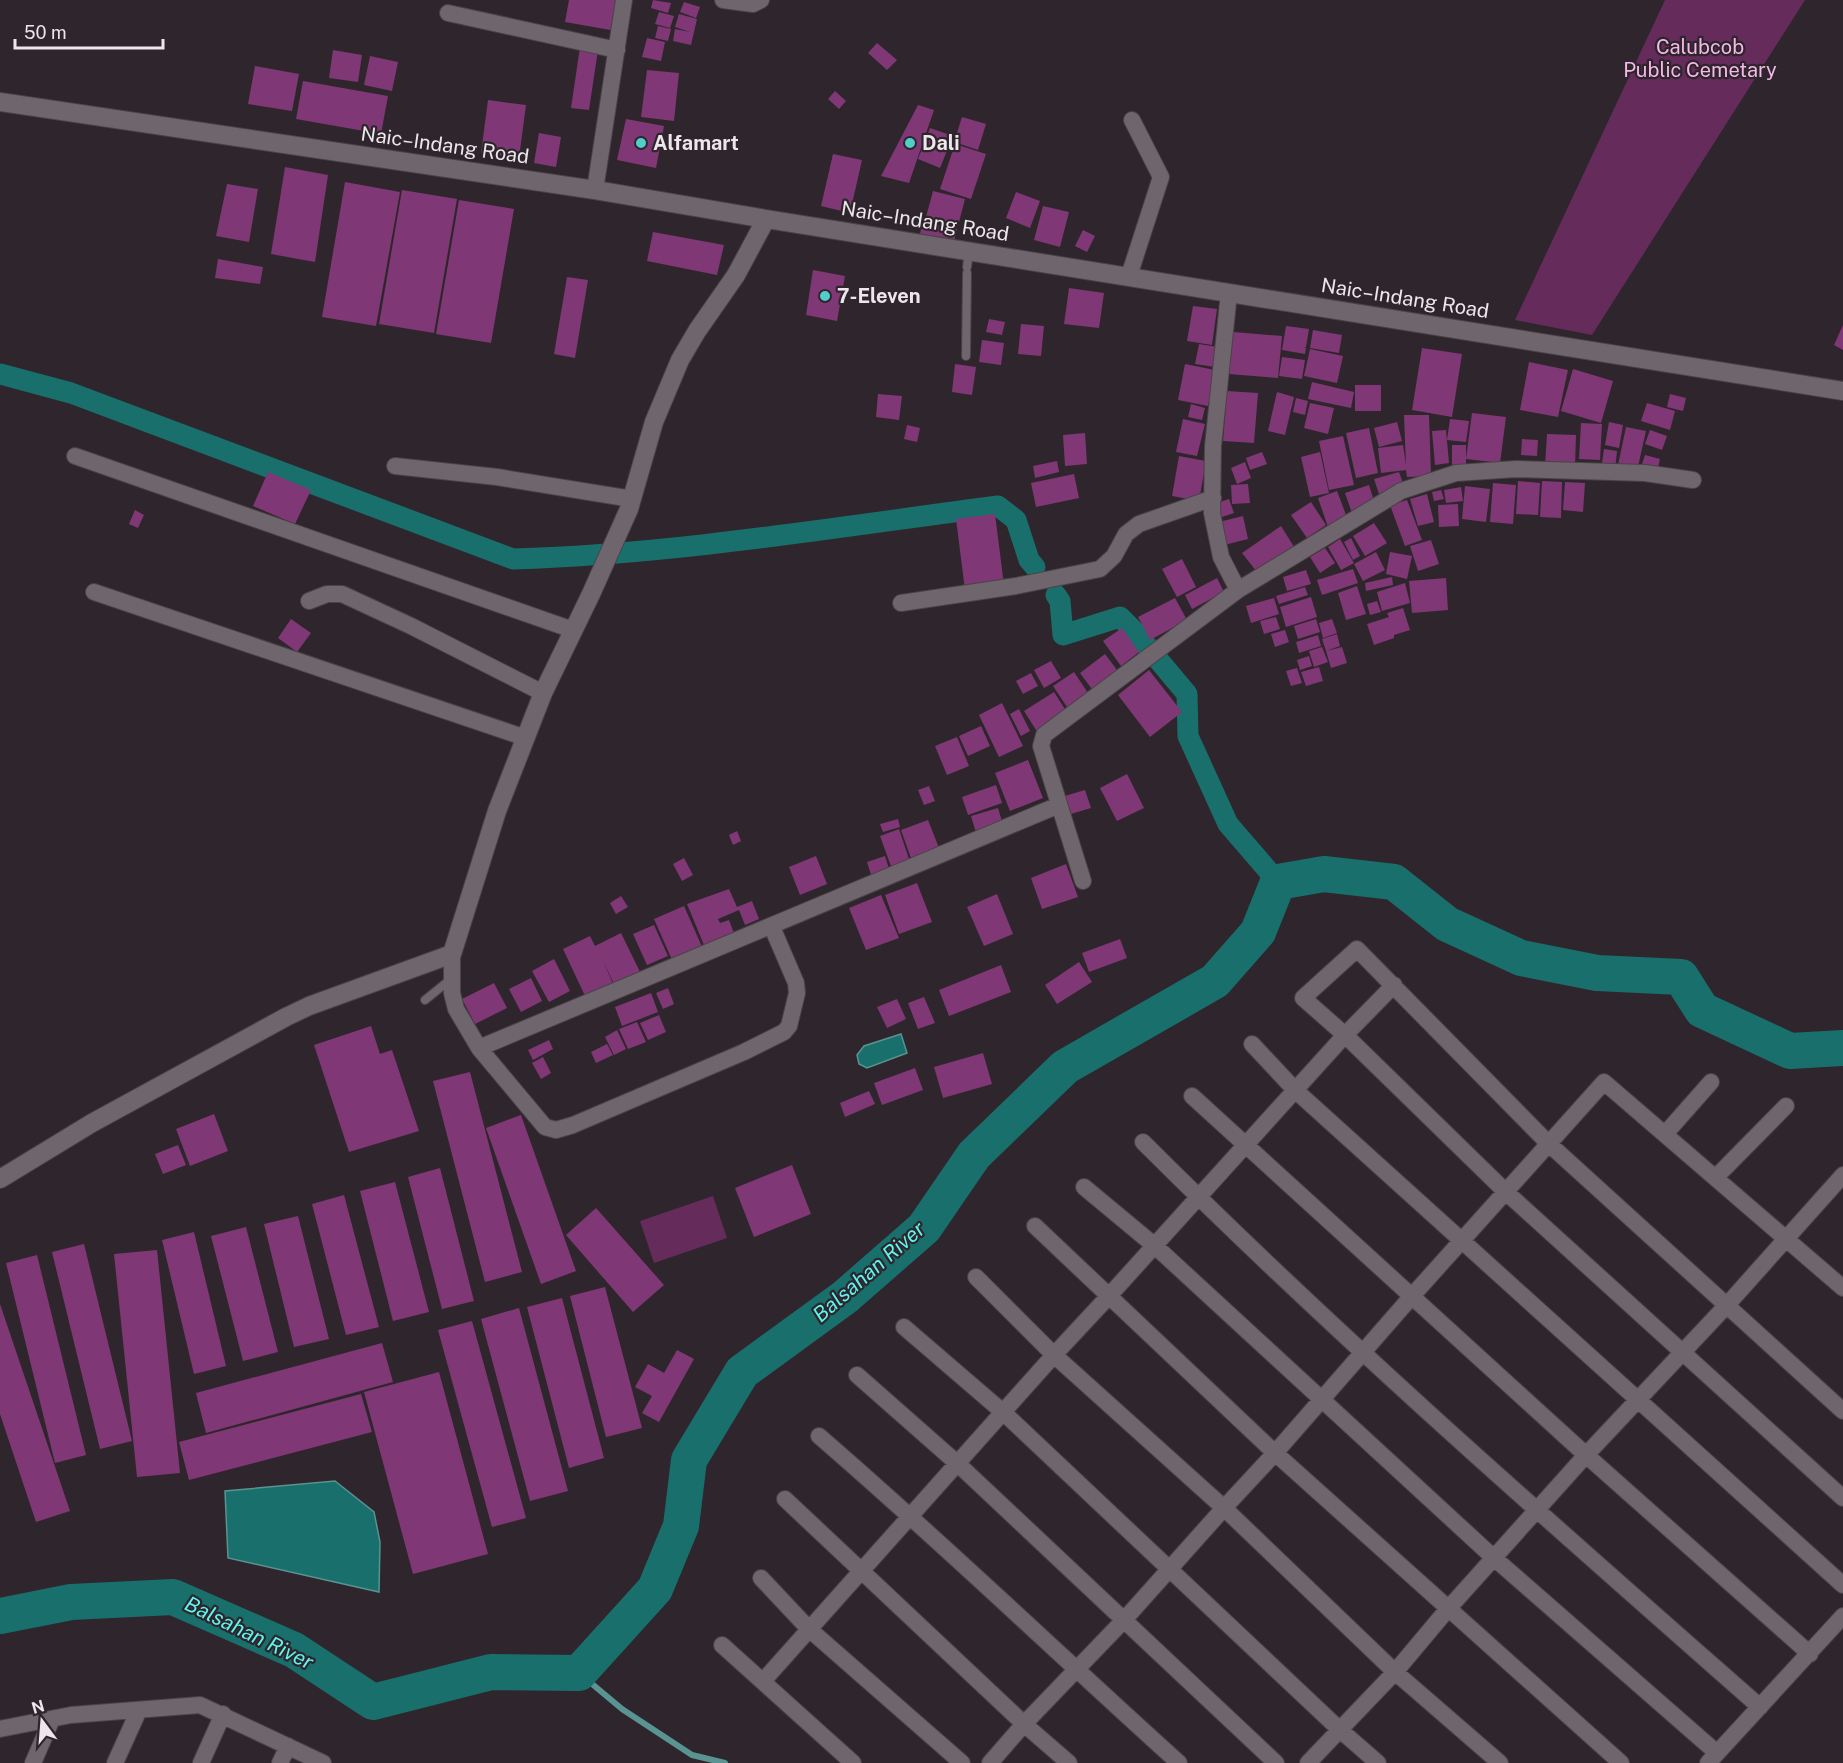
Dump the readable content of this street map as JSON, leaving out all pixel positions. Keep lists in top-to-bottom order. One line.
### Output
{"streets":{"main road":["Naic–Indang Road"]},"water":["Balsahan River"],"parks":["Calubcob Public Cemetary"],"places":["Alfamart","Dali","7-Eleven"],"scale_bar":"50 m","north":"top"}
